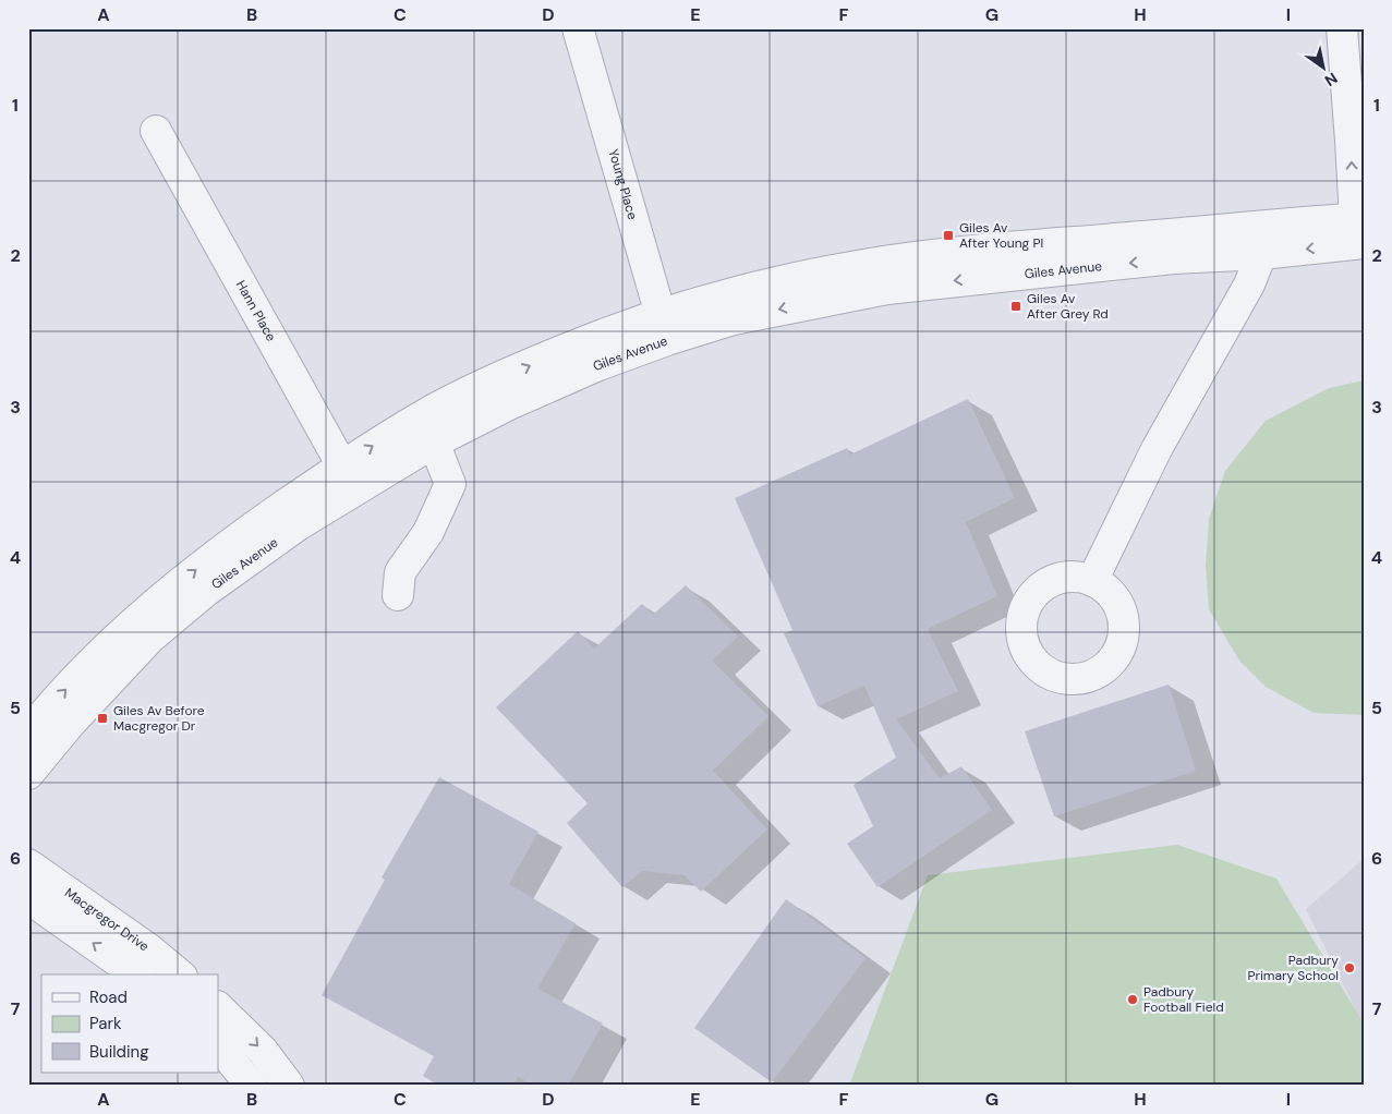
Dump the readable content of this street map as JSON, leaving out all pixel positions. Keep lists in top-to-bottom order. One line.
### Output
{"streets":{"street":["Young Place","Giles Avenue","Hann Place","Macgregor Drive"]},"crossings":[["Young Place","Giles Avenue"],["Giles Avenue","Hann Place"]],"places":{"transit":["Giles Av After Young Pl","Giles Av After Grey Rd","Giles Av Before Macgregor Dr"],"other":["Padbury Primary School","Padbury Football Field"]},"legend":["Road","Park","Building"],"north":"bottom right","grid":{"columns":["A","B","C","D","E","F","G","H","I"],"rows":["1","2","3","4","5","6","7"]}}
